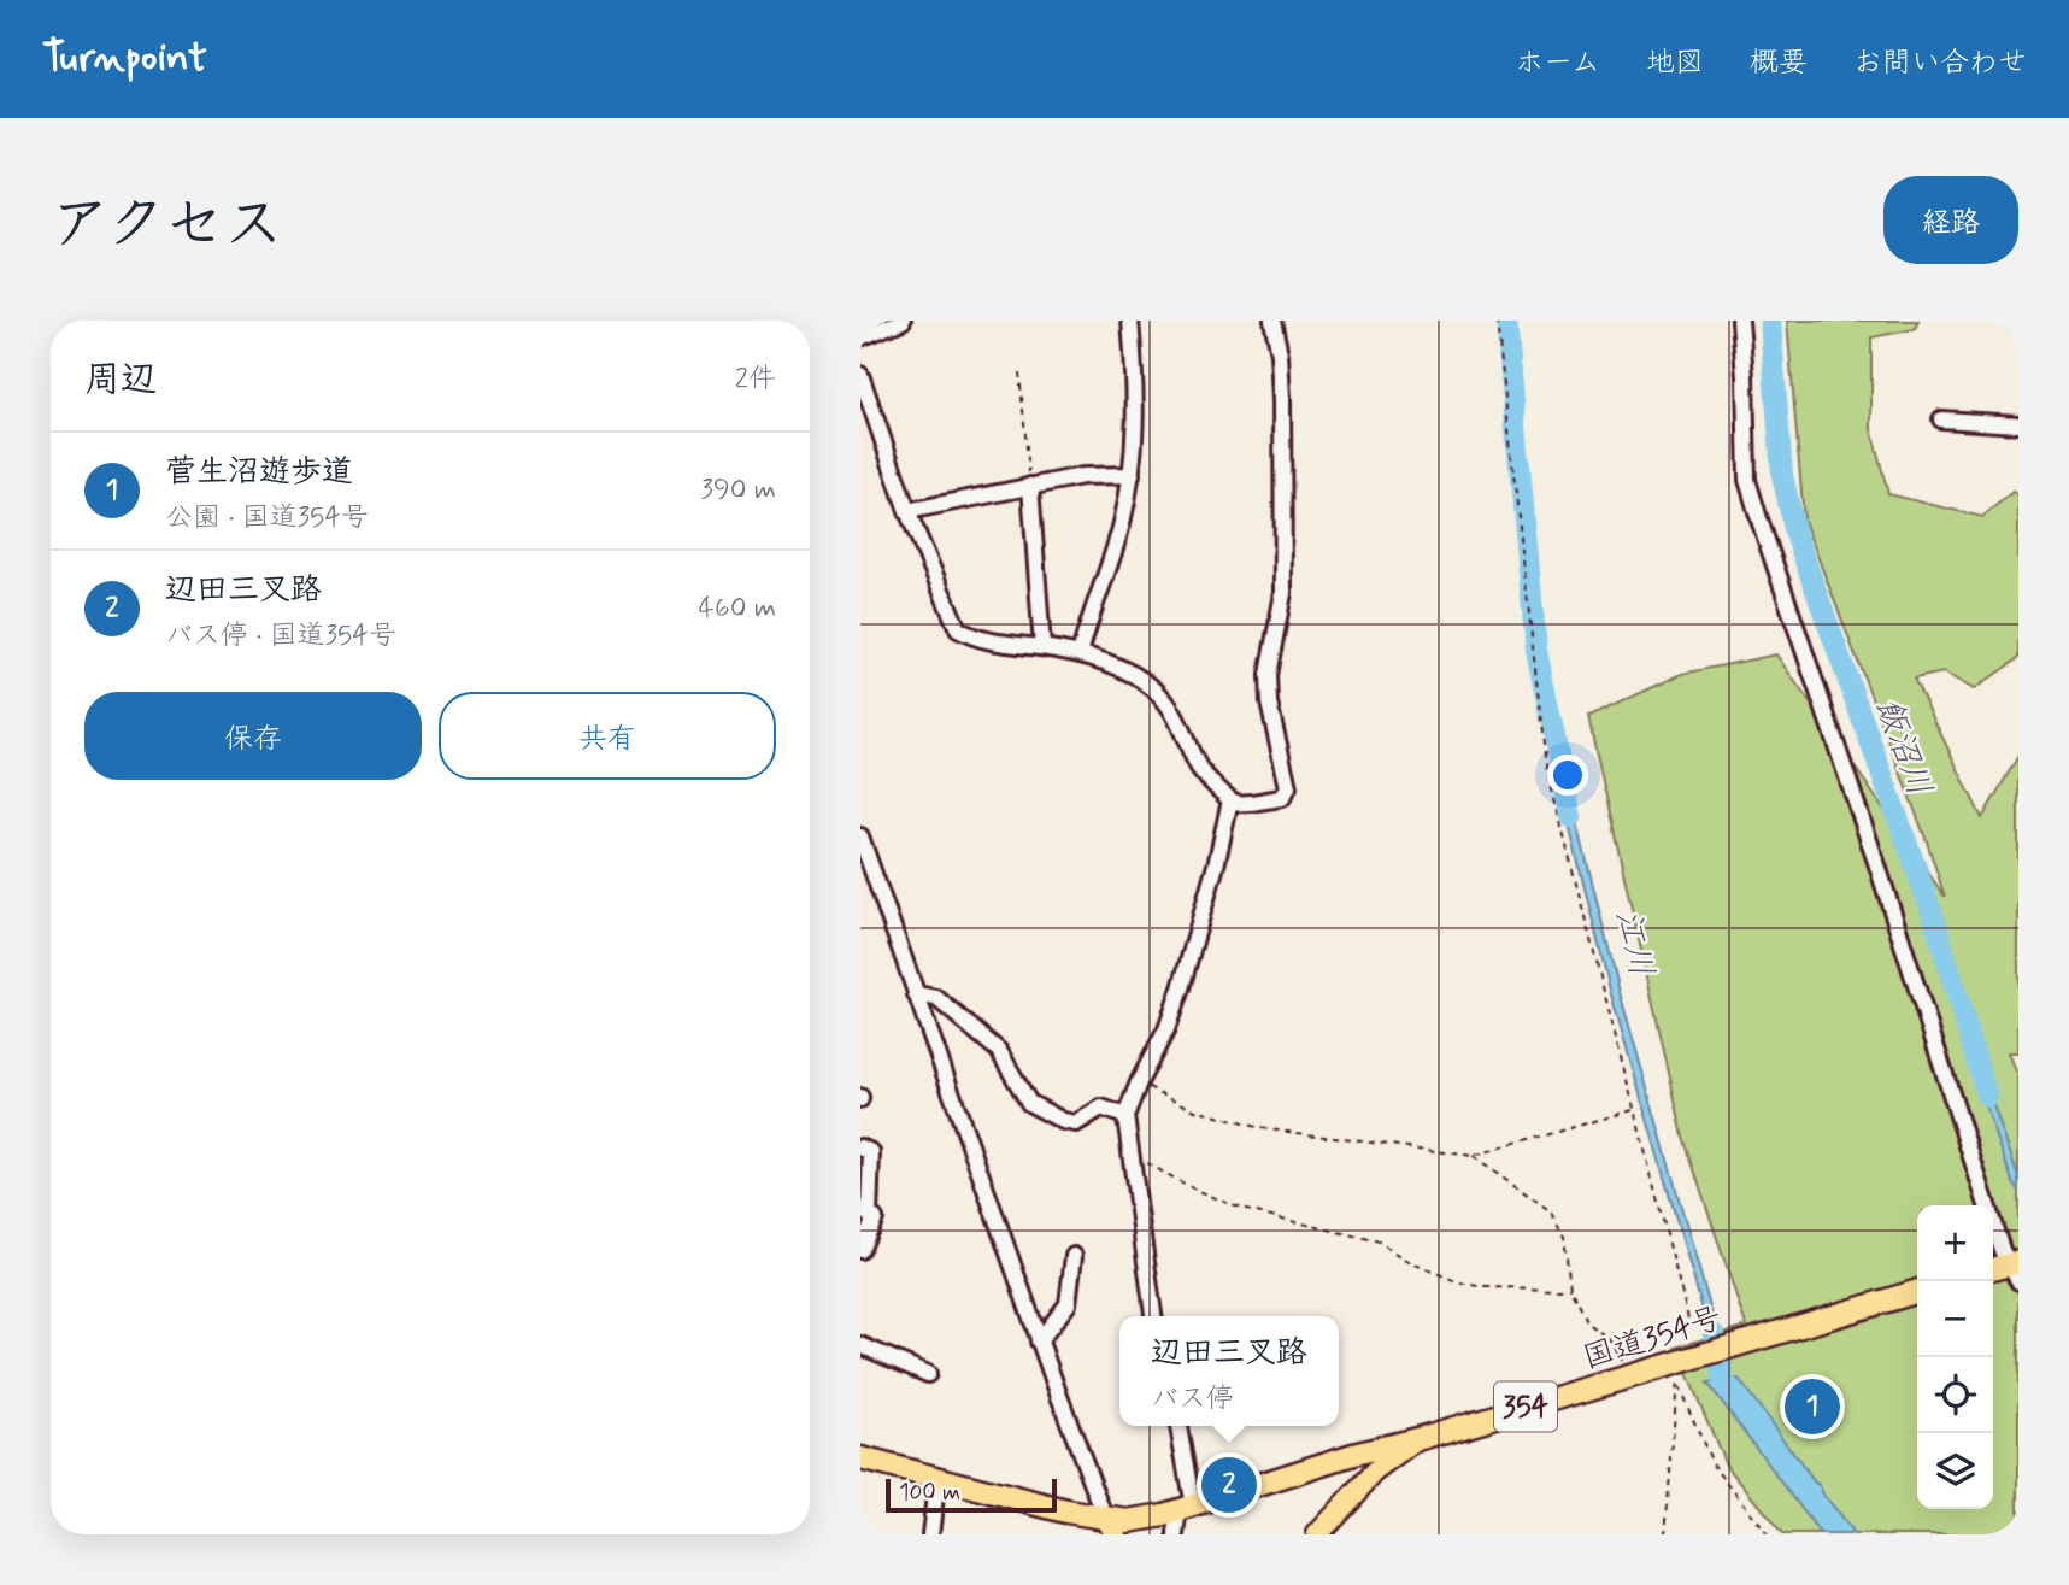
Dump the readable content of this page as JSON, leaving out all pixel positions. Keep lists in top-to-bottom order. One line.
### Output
{"streets":{"highway":["国道354号","354"]},"water":["飯沼川","江川"],"scale_bar":"100 m","page":{"header":"Turnpoint","nav":["ホーム","地図","概要","お問い合わせ"],"title":"アクセス","buttons":["経路",["保存","共有"]],"heading":["周辺","2件"],"list":[{"mark":"1","name":"菅生沼遊歩道","note":"公園 · 国道354号","value":"390 m"},{"mark":"2","name":"辺田三叉路","note":"バス停 · 国道354号","value":"460 m"}],"map_buttons":["+","−"],"popup":["辺田三叉路","バス停"],"pins":["1","2"],"scale":"100 m"}}
